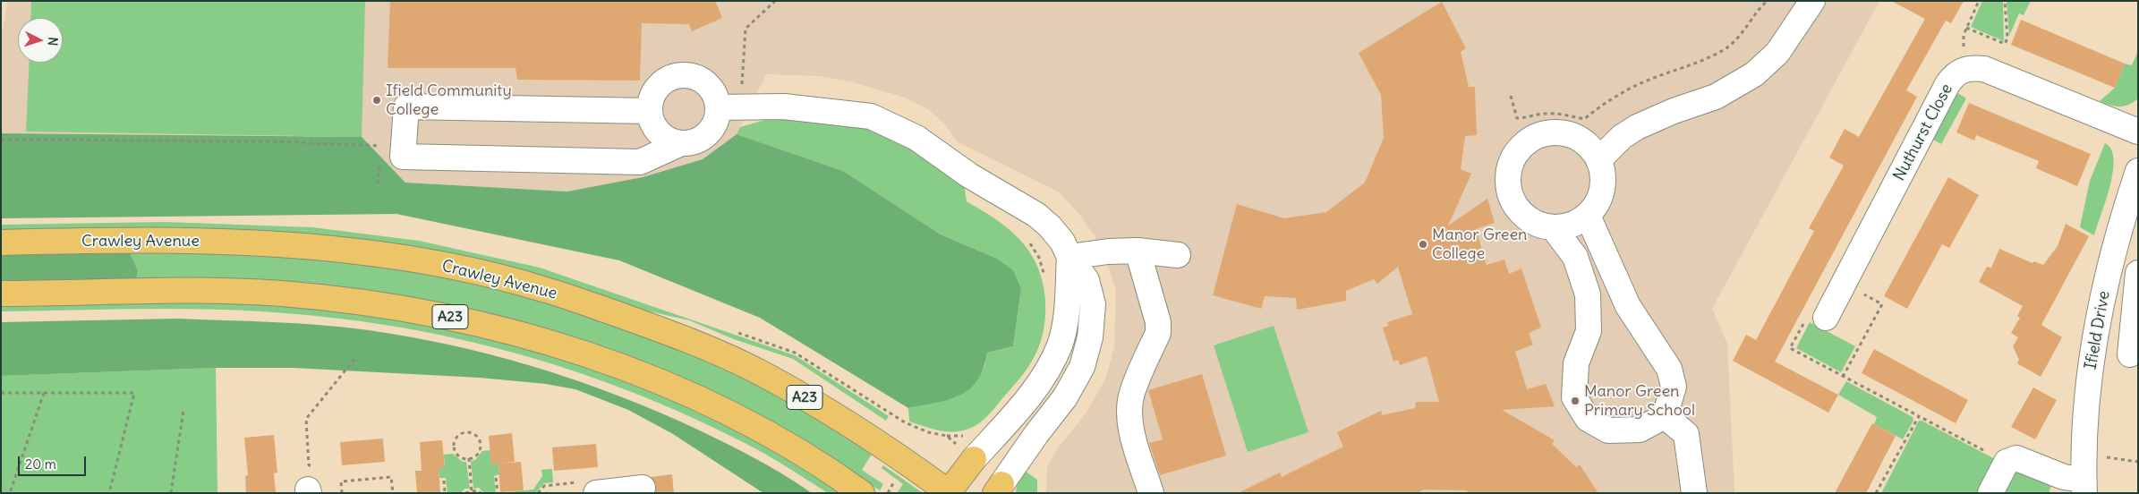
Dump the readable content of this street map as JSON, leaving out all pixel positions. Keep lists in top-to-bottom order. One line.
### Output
{"streets":{"main road":["Crawley Avenue","A23"],"street":["Nuthurst Close","Ifield Drive"]},"places":["Ifield Community College","Manor Green College","Manor Green Primary School"],"scale_bar":"20 m","north":"right"}
